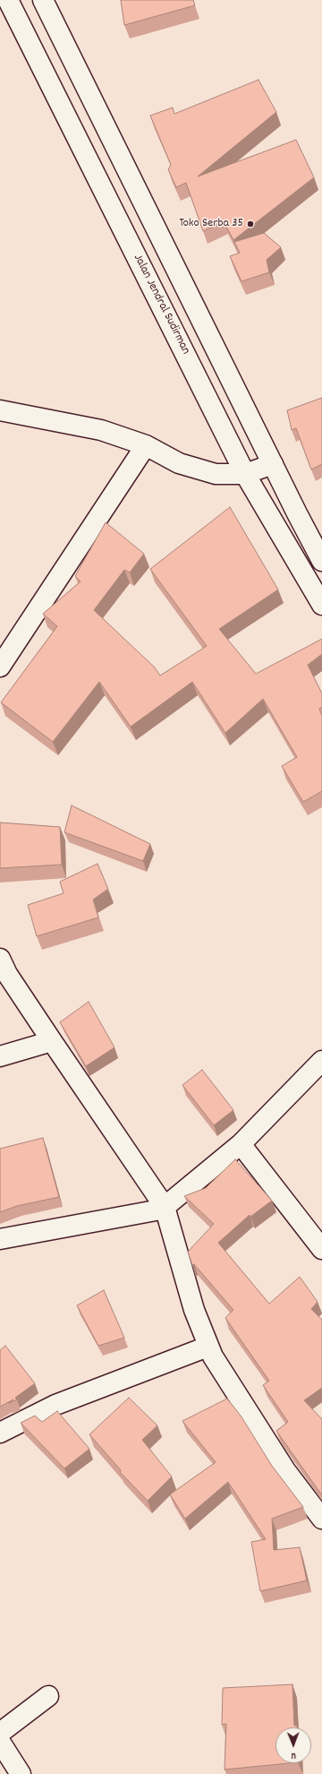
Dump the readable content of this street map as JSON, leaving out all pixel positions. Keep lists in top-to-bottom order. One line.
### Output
{"streets":{"main road":["Jalan Jendral Sudirman"]},"places":["Toko Serba 35"],"north":"bottom"}
